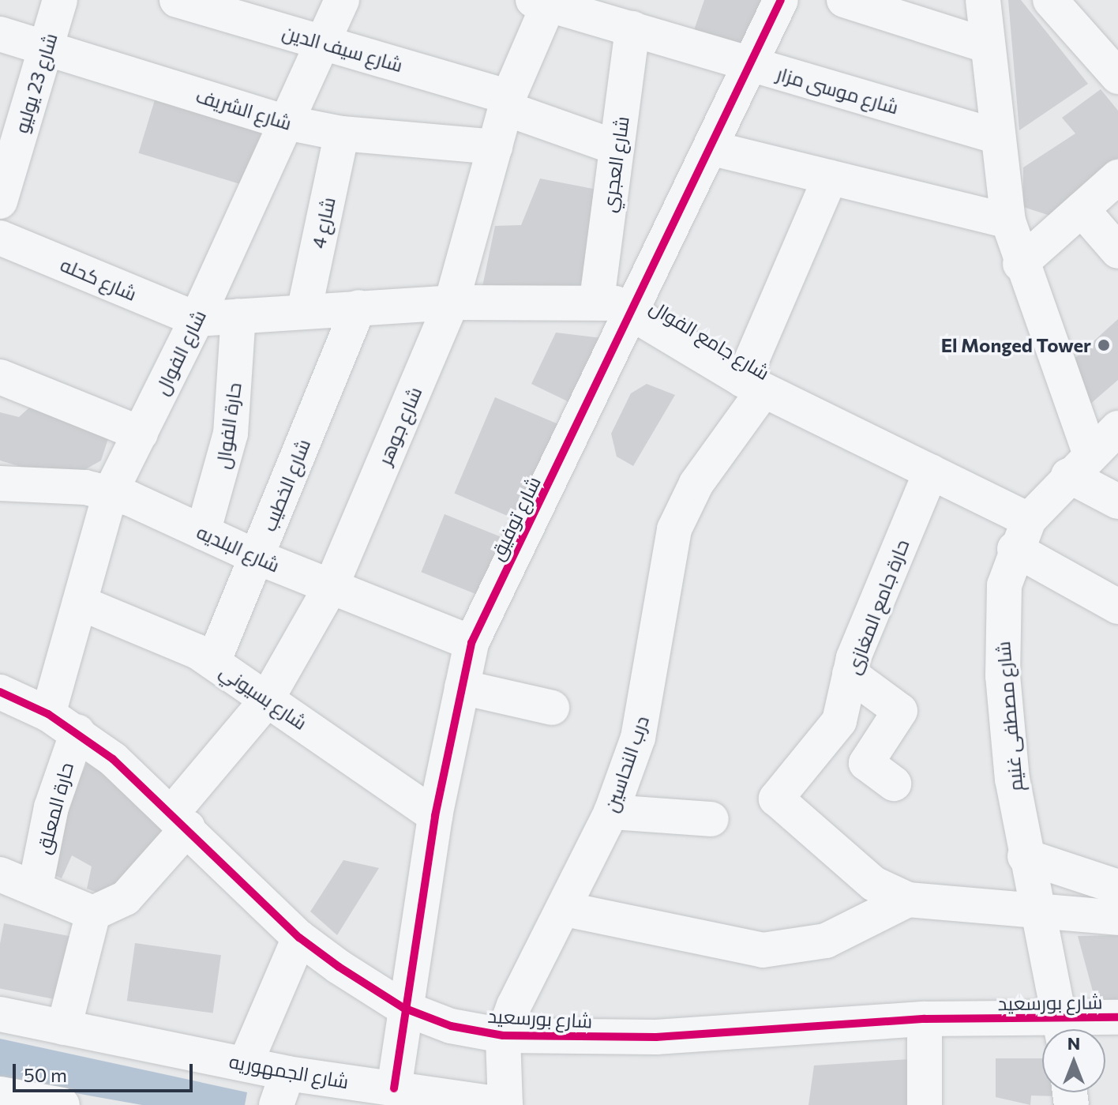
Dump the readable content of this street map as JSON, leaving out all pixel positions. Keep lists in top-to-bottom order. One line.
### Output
{"streets":{"street":["شارع سيف الدين","شارع 23 يوليو","شارع موسى مزار","شارع الشريف","شارع العجري","شارع 4","شارع كحله","شارع جامع الفوال","شارع الفوال","حارة الفوال","شارع جوهر","شارع الخطيب","شارع توفيق","شارع البلديه","حارة جامع المغازى","شارع بسيوني","شارع مصطفى غنيم","درب النحاسين","حارة المعلق","شارع بورسعيد","شارع الجمهوريه"]},"crossings":[["شارع سيف الدين","شارع العجري"],["شارع سيف الدين","شارع الفوال"],["شارع سيف الدين","شارع جوهر"],["شارع 23 يوليو","شارع الشريف"],["شارع موسى مزار","شارع العجري"],["شارع موسى مزار","شارع جوهر"],["شارع موسى مزار","شارع توفيق"],["شارع الشريف","شارع 4"],["شارع الشريف","شارع الفوال"],["شارع الشريف","شارع جوهر"],["شارع العجري","شارع جامع الفوال"],["شارع 4","شارع جامع الفوال"],["شارع كحله","شارع جامع الفوال"],["شارع كحله","شارع الفوال"],["شارع جامع الفوال","شارع الفوال"],["شارع جامع الفوال","حارة الفوال"],["شارع جامع الفوال","شارع جوهر"],["شارع جامع الفوال","شارع الخطيب"],["شارع جامع الفوال","شارع توفيق"],["شارع جامع الفوال","حارة جامع المغازى"],["شارع جامع الفوال","شارع مصطفى غنيم"],["شارع جامع الفوال","درب النحاسين"],["شارع الفوال","شارع البلديه"],["شارع الفوال","شارع بسيوني"],["شارع الفوال","شارع بورسعيد"],["حارة الفوال","شارع البلديه"],["شارع جوهر","شارع البلديه"],["شارع جوهر","شارع بسيوني"],["شارع جوهر","شارع بورسعيد"],["شارع الخطيب","شارع البلديه"],["شارع الخطيب","شارع بسيوني"],["شارع توفيق","شارع البلديه"],["شارع توفيق","شارع بسيوني"],["شارع توفيق","شارع بورسعيد"],["شارع توفيق","شارع الجمهوريه"],["درب النحاسين","شارع بورسعيد"],["درب النحاسين","شارع الجمهوريه"],["حارة المعلق","شارع بورسعيد"]],"places":["El Monged Tower"],"scale_bar":"50 m","north":"top"}
